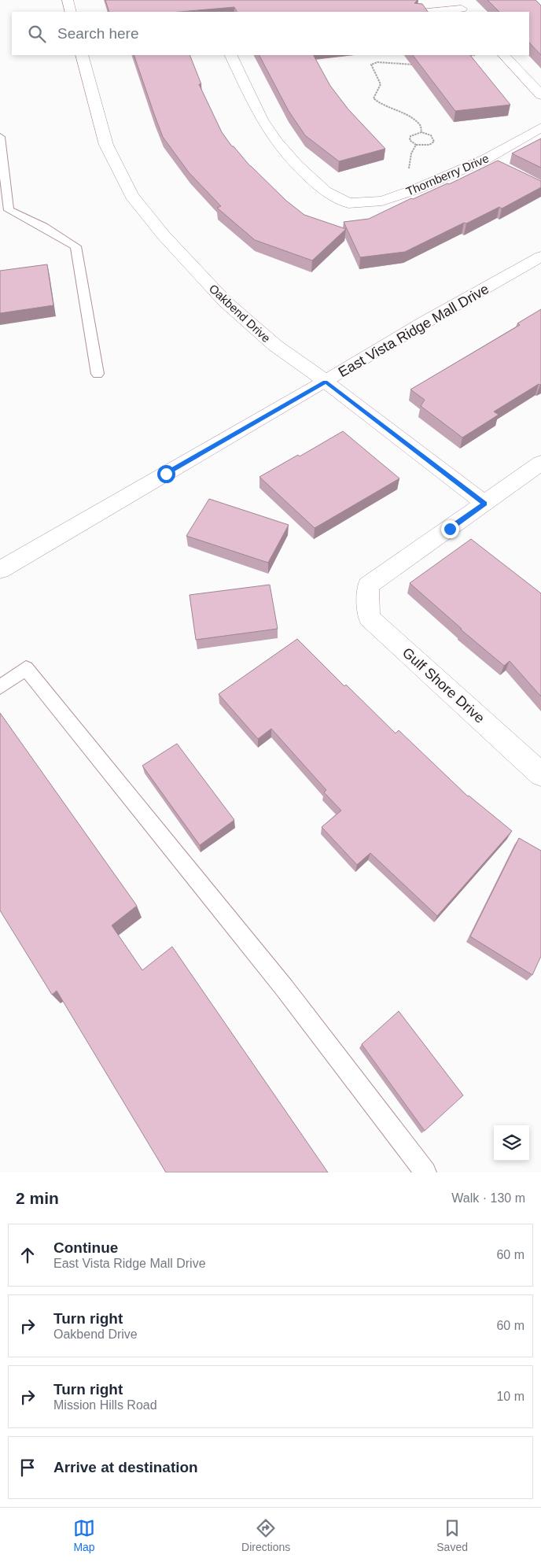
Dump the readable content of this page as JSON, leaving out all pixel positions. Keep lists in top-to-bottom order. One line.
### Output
{"streets":{"street":["Thornberry Drive","Oakbend Drive","East Vista Ridge Mall Drive","Gulf Shore Drive"]},"crossings":[["Oakbend Drive","East Vista Ridge Mall Drive"],["Oakbend Drive","Gulf Shore Drive"]],"page":{"search":"Search here","heading":["2 min","Walk · 130 m"],"list":[["Continue","East Vista Ridge Mall Drive","60 m"],["Turn right","Oakbend Drive","60 m"],["Turn right","Mission Hills Road","10 m"],"Arrive at destination"],"nav":["Map","Directions","Saved"]}}
